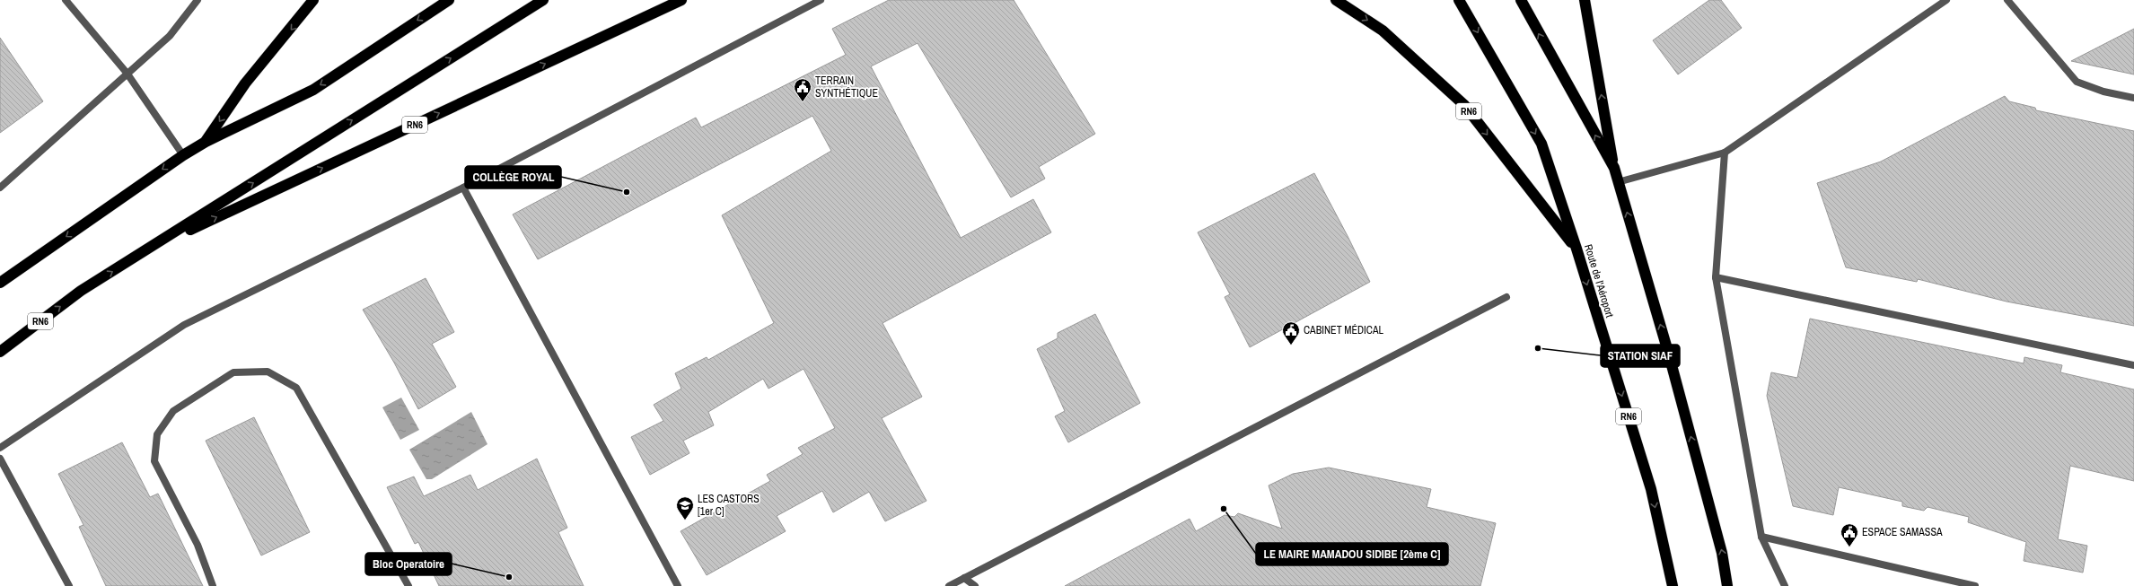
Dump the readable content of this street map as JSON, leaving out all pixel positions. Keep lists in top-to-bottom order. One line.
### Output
{"streets":{"highway":["RN6","Route de l'Aéroport"]},"crossings":[["RN6","Route de l'Aéroport"]],"places":{"public building":["TERRAIN SYNTHÉTIQUE","CABINET MÉDICAL","ESPACE SAMASSA"],"other":["COLLÈGE ROYAL","STATION SIAF","LE MAIRE MAMADOU SIDIBE [2ème C]","Bloc Operatoire"],"school or university":["LES CASTORS [1er C]"]}}
